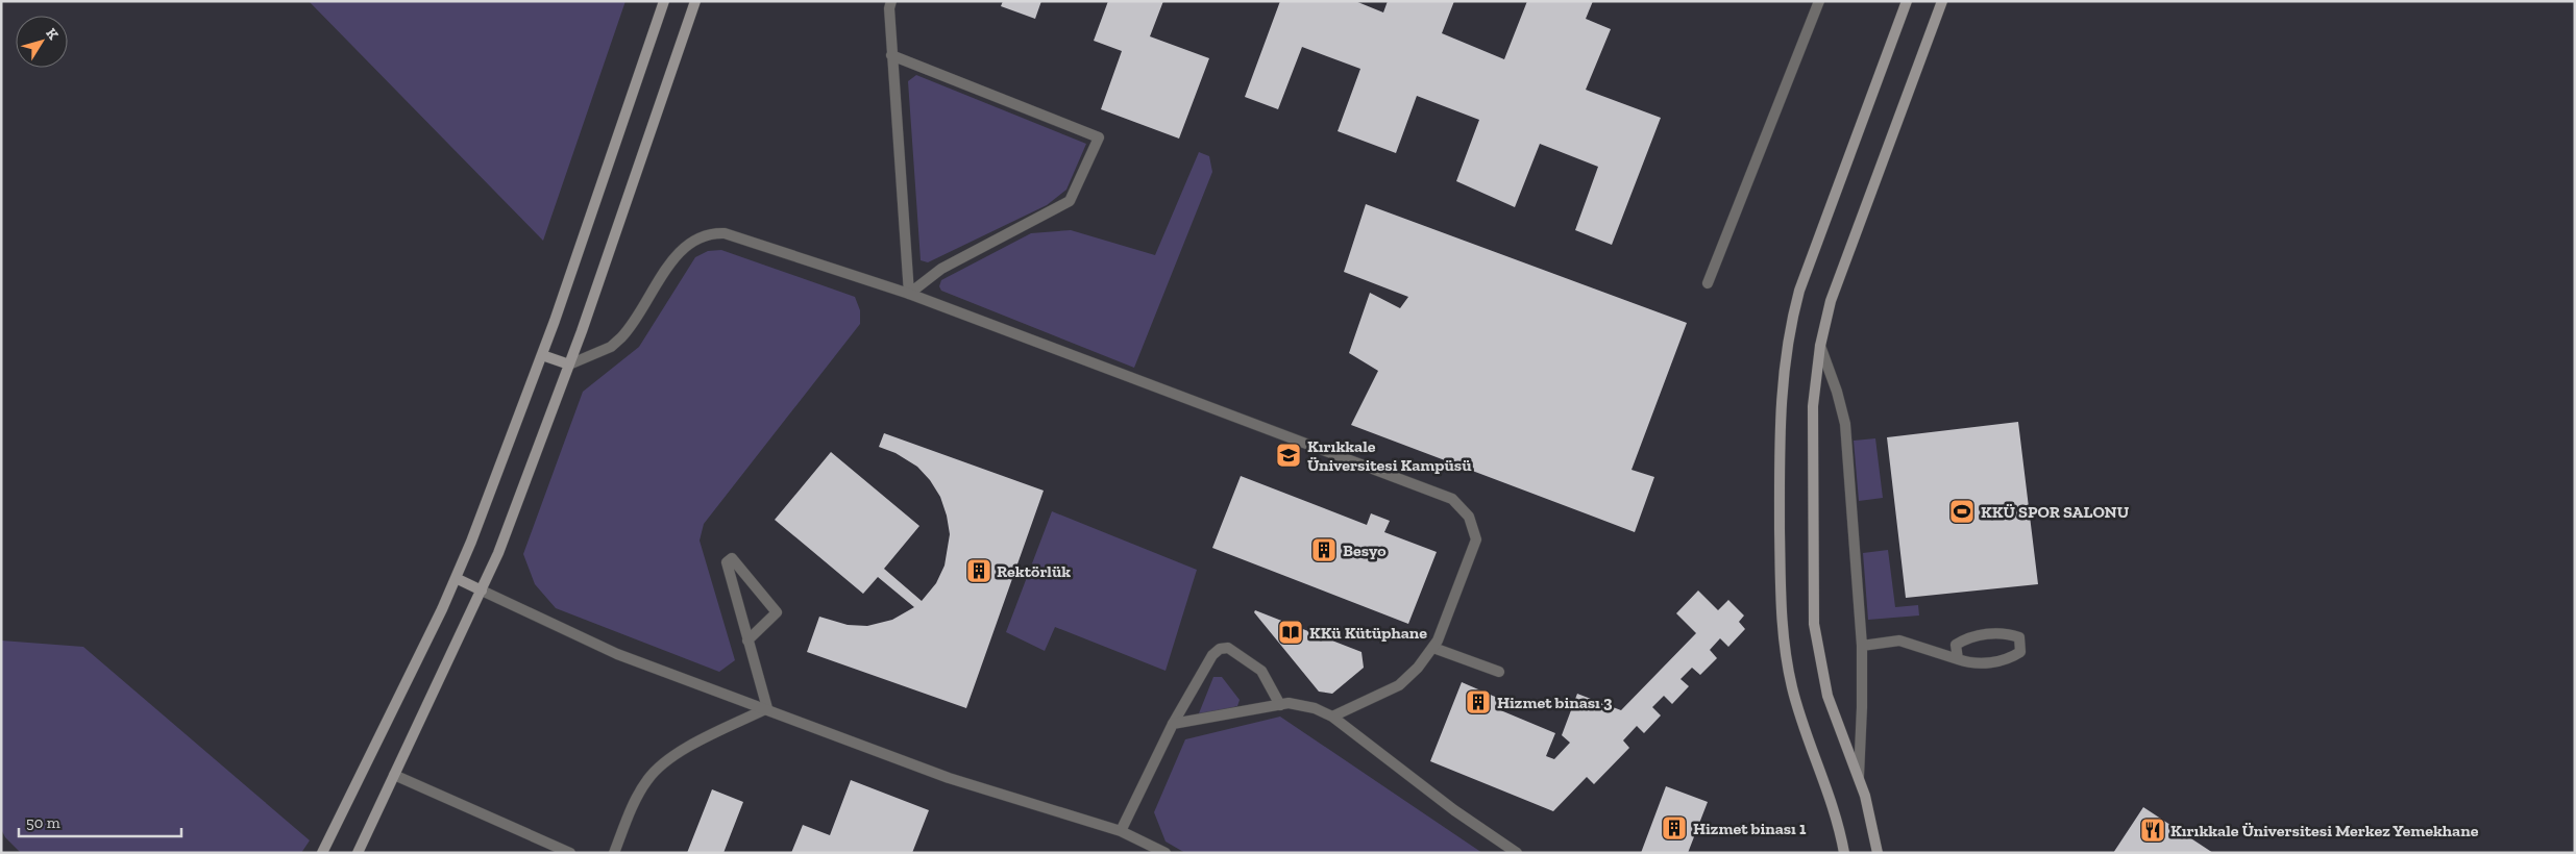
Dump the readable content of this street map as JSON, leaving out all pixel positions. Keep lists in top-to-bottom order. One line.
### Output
{"places":{"school or university":["Kırıkkale Üniversitesi Kampüsü"],"sports":["KKÜ SPOR SALONU"],"building":["Besyo","Rektörlük","Hizmet binası 3","Hizmet binası 1"],"library":["KKü Kütüphane"],"restaurant":["Kırıkkale Üniversitesi Merkez Yemekhane"]},"scale_bar":"50 m","north":"top right"}
